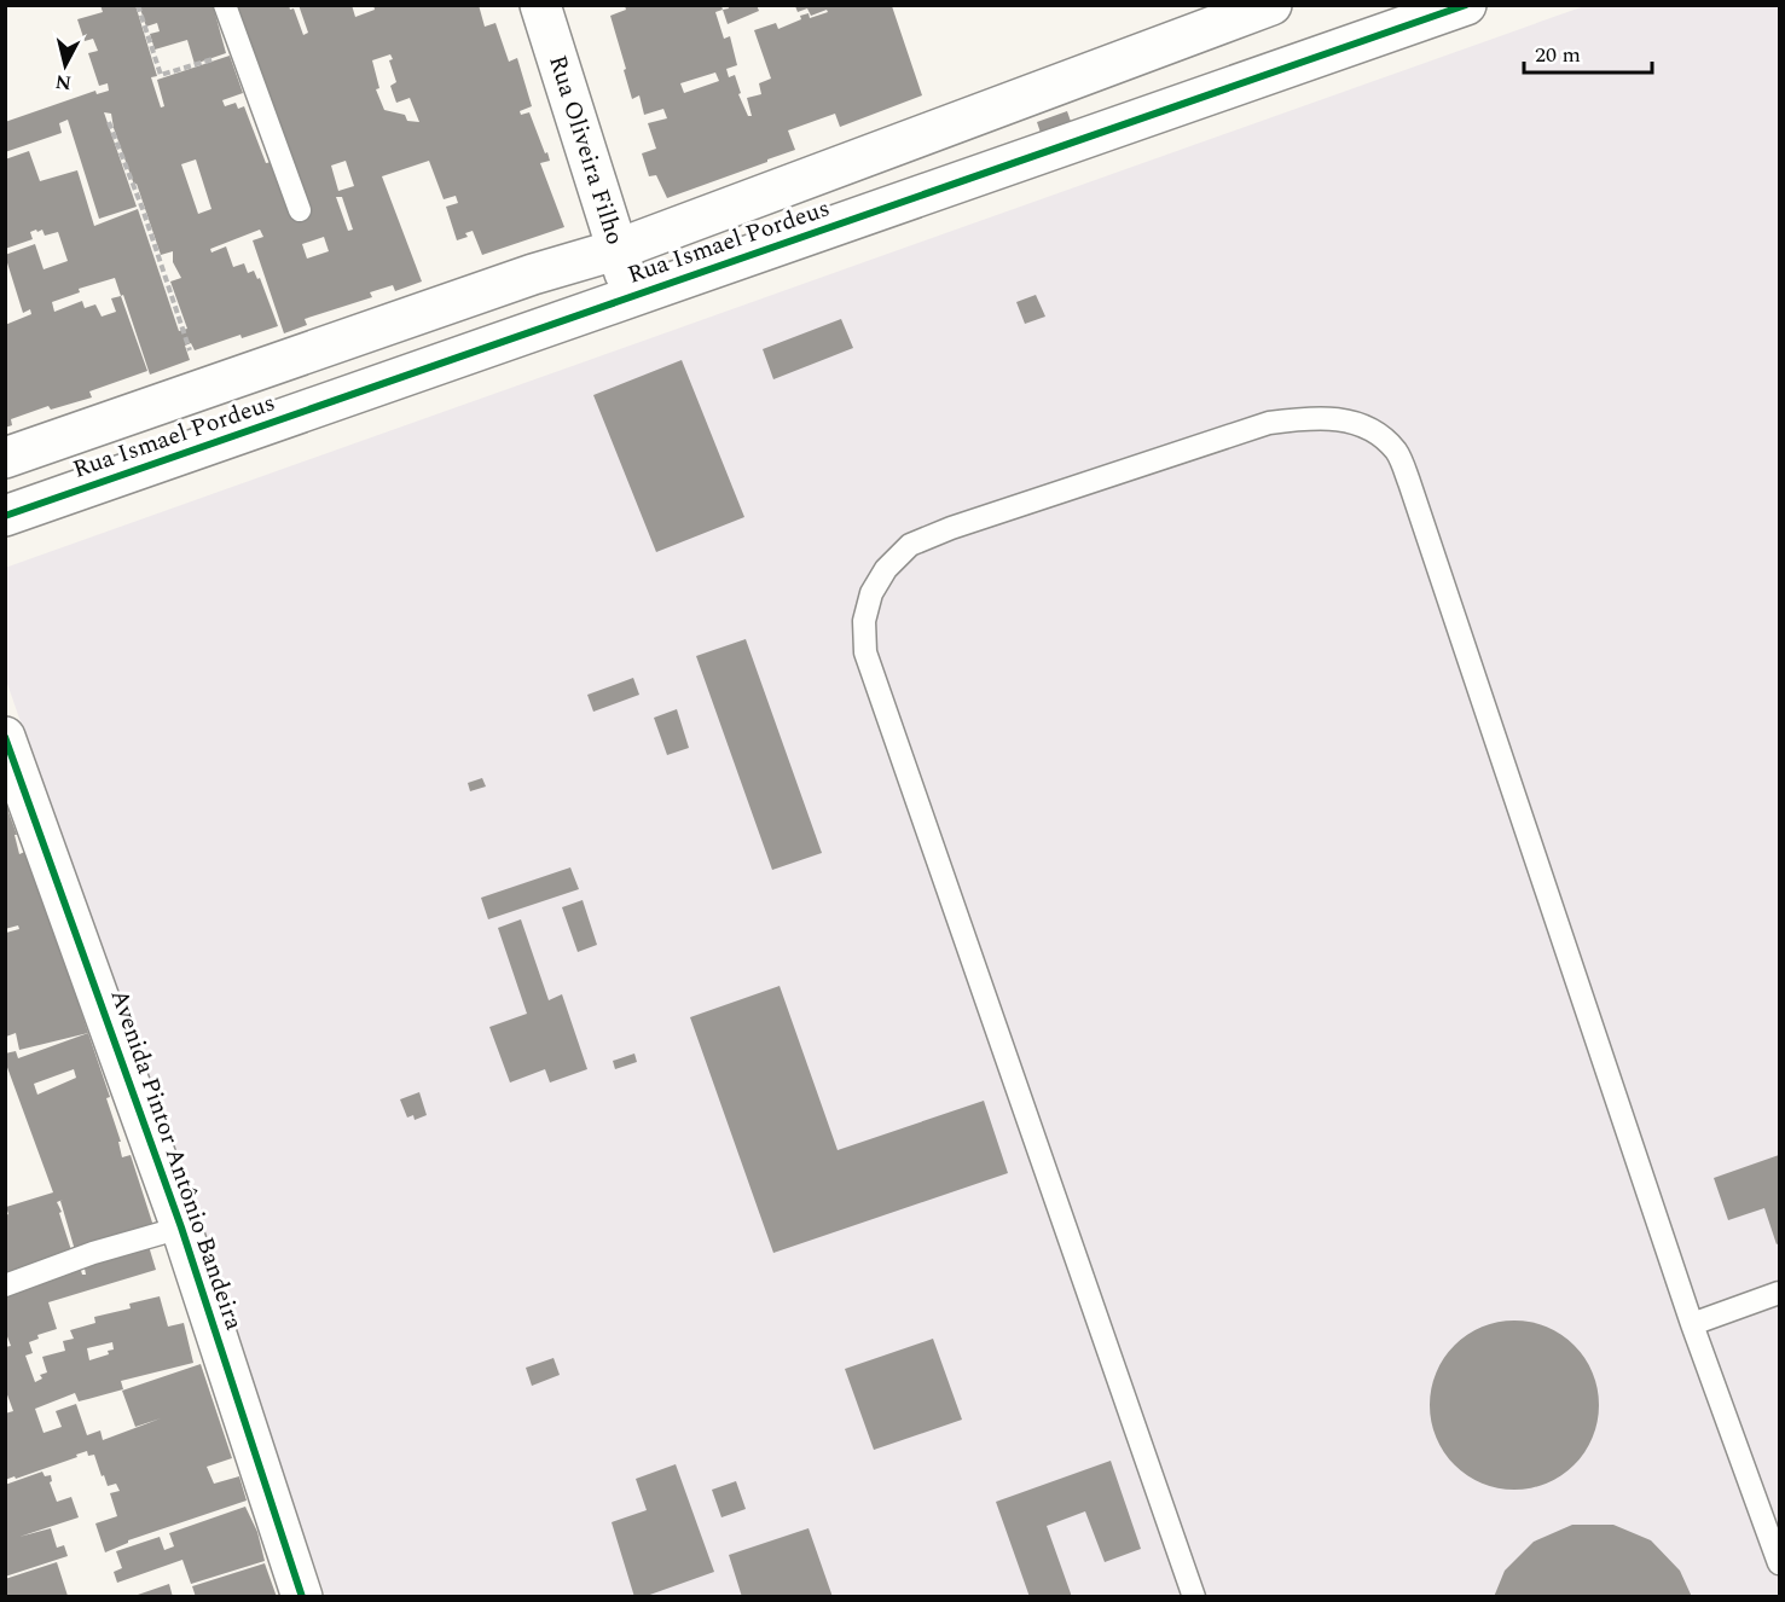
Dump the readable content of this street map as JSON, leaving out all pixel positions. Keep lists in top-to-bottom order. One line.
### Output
{"streets":{"street":["Rua Oliveira Filho","Rua Ismael Pordeus","Avenida Pintor Antônio Bandeira"]},"crossings":[["Rua Oliveira Filho","Rua Ismael Pordeus"]],"scale_bar":"20 m","north":"bottom"}
